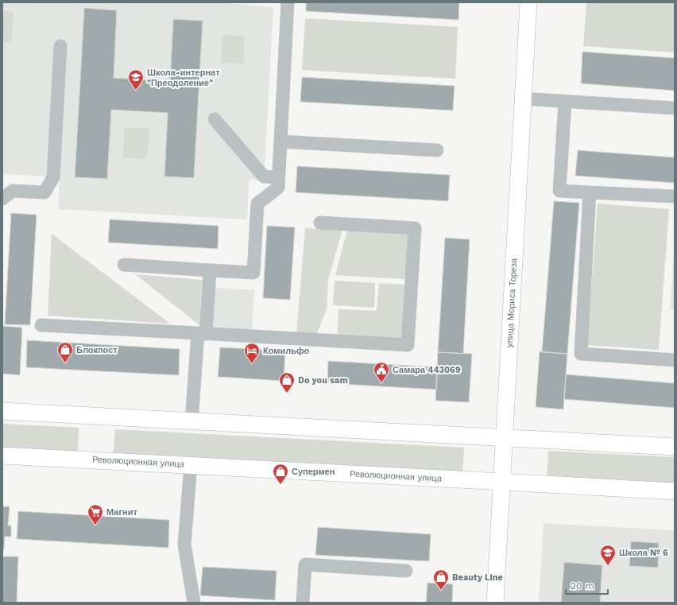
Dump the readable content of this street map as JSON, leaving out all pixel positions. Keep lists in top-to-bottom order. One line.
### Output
{"streets":{"main road":["улица Мориса Тореза","Революционная улица"]},"crossings":[["улица Мориса Тореза","Революционная улица"]],"places":{"school or university":["Школа-интернат \"Преодоление\"","Школа № 6"],"shop":["Блокпост","Do you sam","Супермен","Beauty Line"],"hotel":["Комильфо"],"public building":["Самара 443069"],"supermarket":["Магнит"]},"scale_bar":"20 m"}
